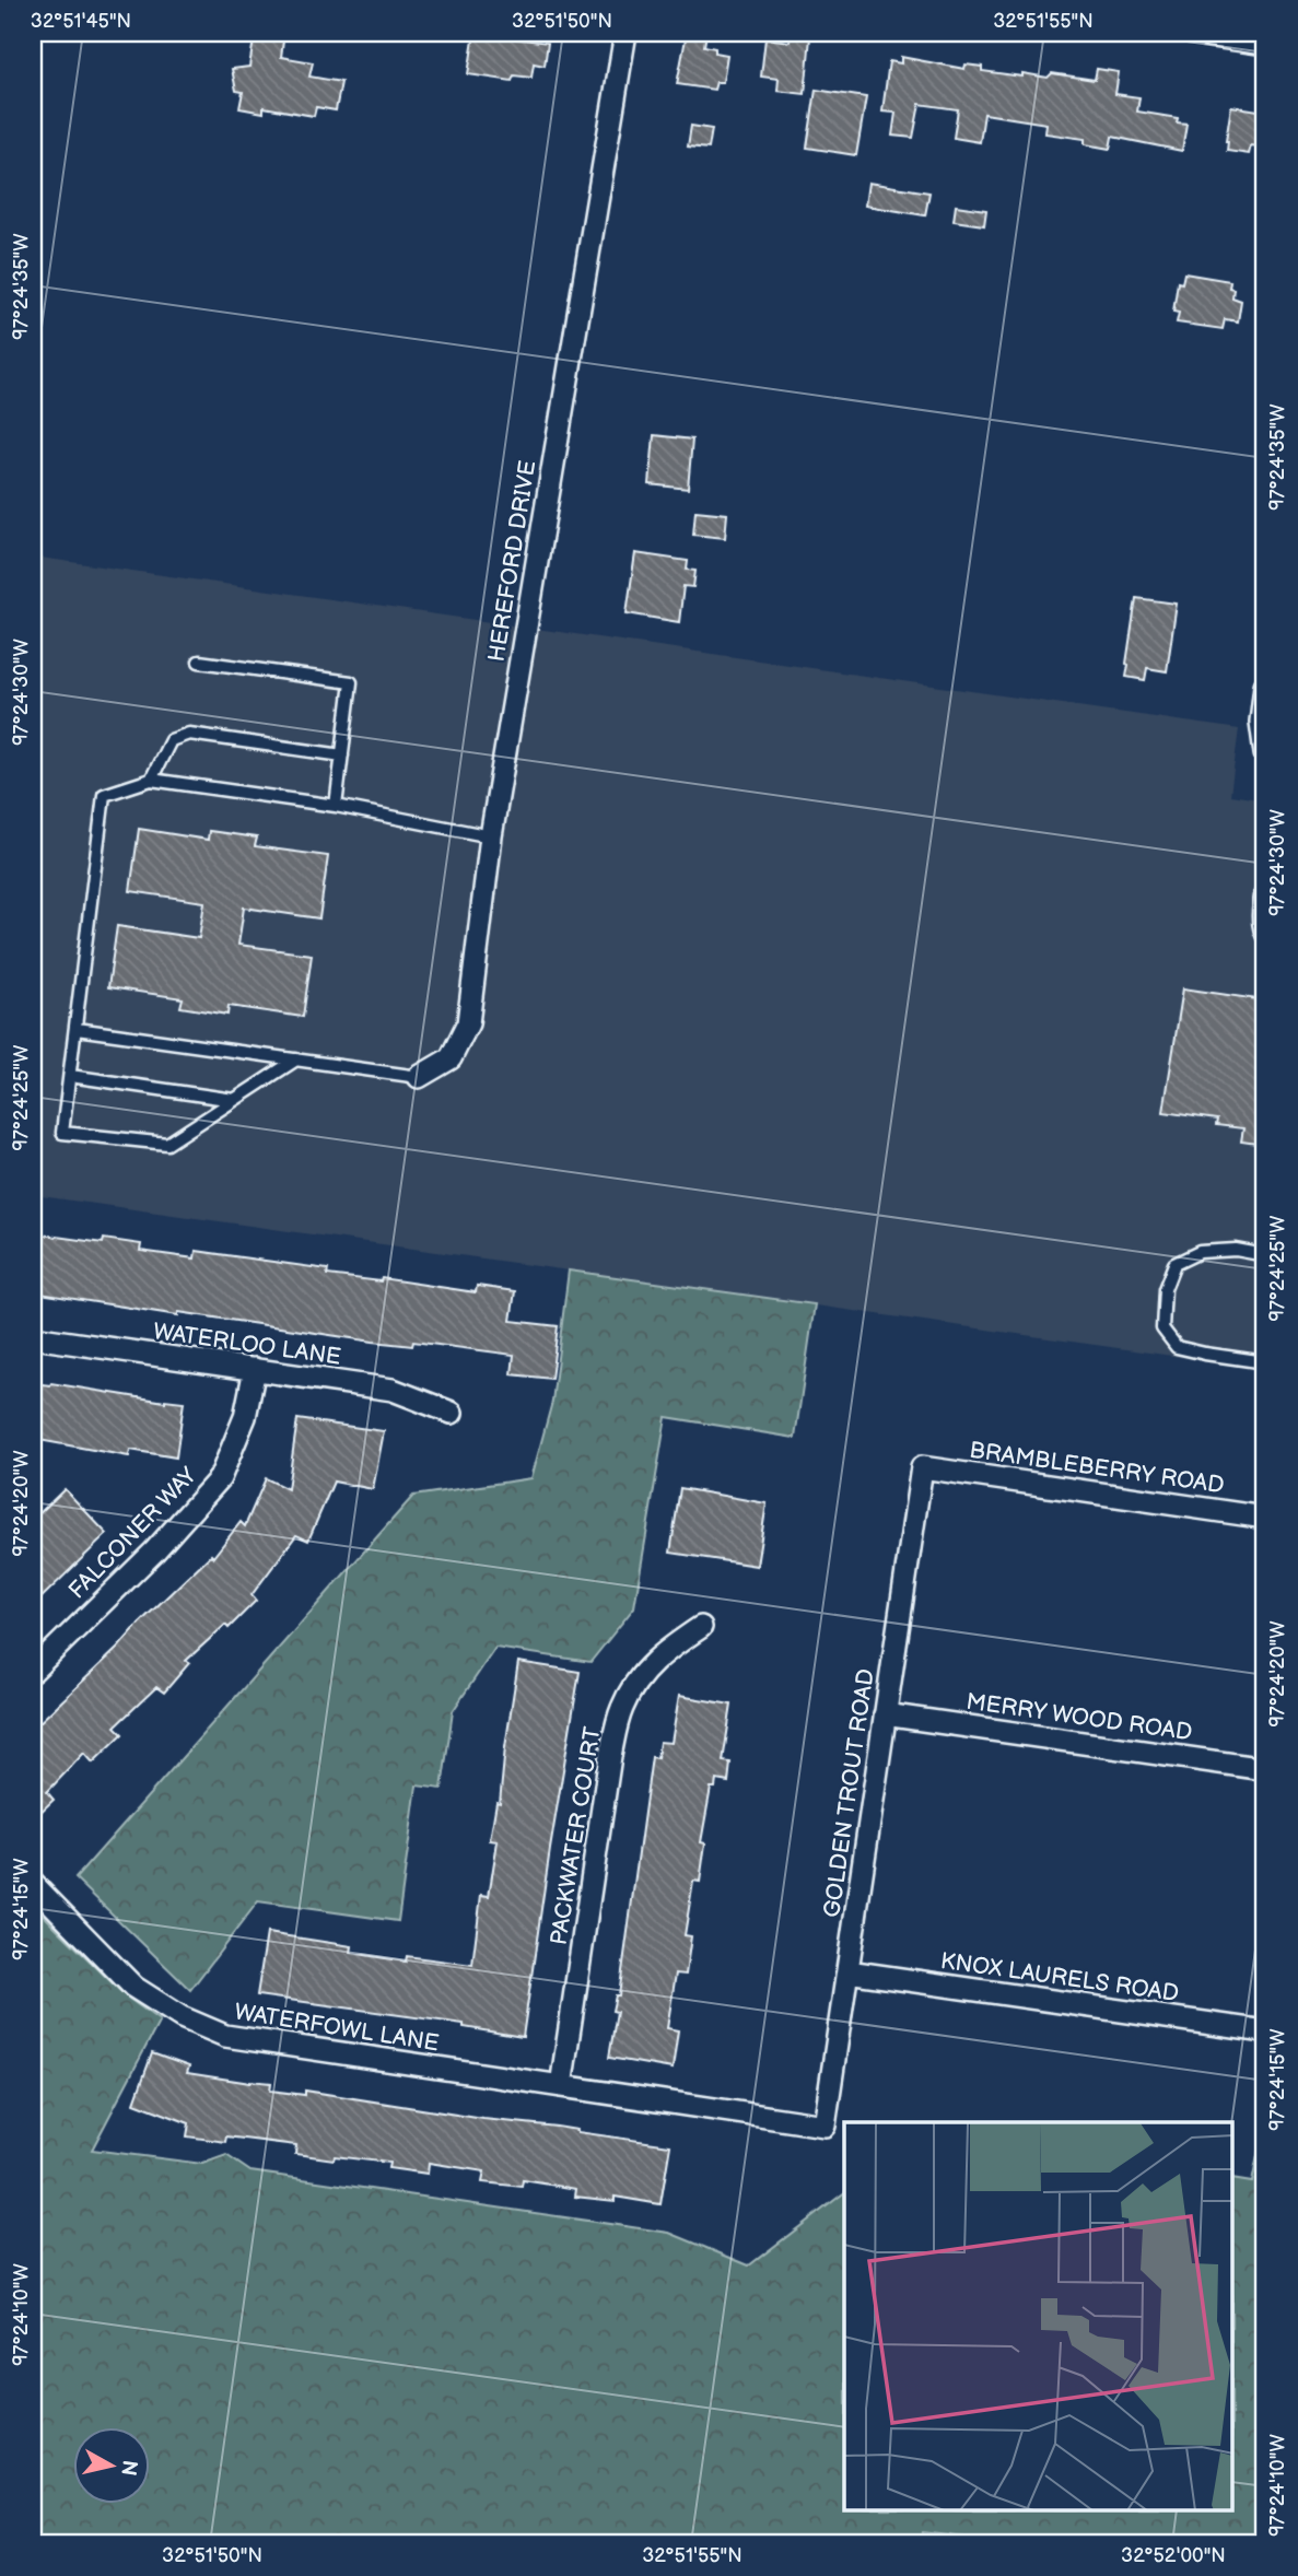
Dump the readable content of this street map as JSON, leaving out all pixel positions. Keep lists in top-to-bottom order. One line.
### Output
{"streets":{"street":["HEREFORD DRIVE","WATERLOO LANE","BRAMBLEBERRY ROAD","FALCONER WAY","MERRY WOOD ROAD","GOLDEN TROUT ROAD","PACKWATER COURT","KNOX LAURELS ROAD","WATERFOWL LANE"]},"crossings":[["WATERLOO LANE","FALCONER WAY"],["BRAMBLEBERRY ROAD","GOLDEN TROUT ROAD"],["MERRY WOOD ROAD","GOLDEN TROUT ROAD"],["GOLDEN TROUT ROAD","KNOX LAURELS ROAD"],["GOLDEN TROUT ROAD","WATERFOWL LANE"],["PACKWATER COURT","WATERFOWL LANE"]],"north":"right","coordinates":["32°51'45\"N","32°51'50\"N","32°51'55\"N","97°24'35\"W","97°24'30\"W","97°24'25\"W","97°24'20\"W","97°24'15\"W","97°24'10\"W","32°52'00\"N"]}
